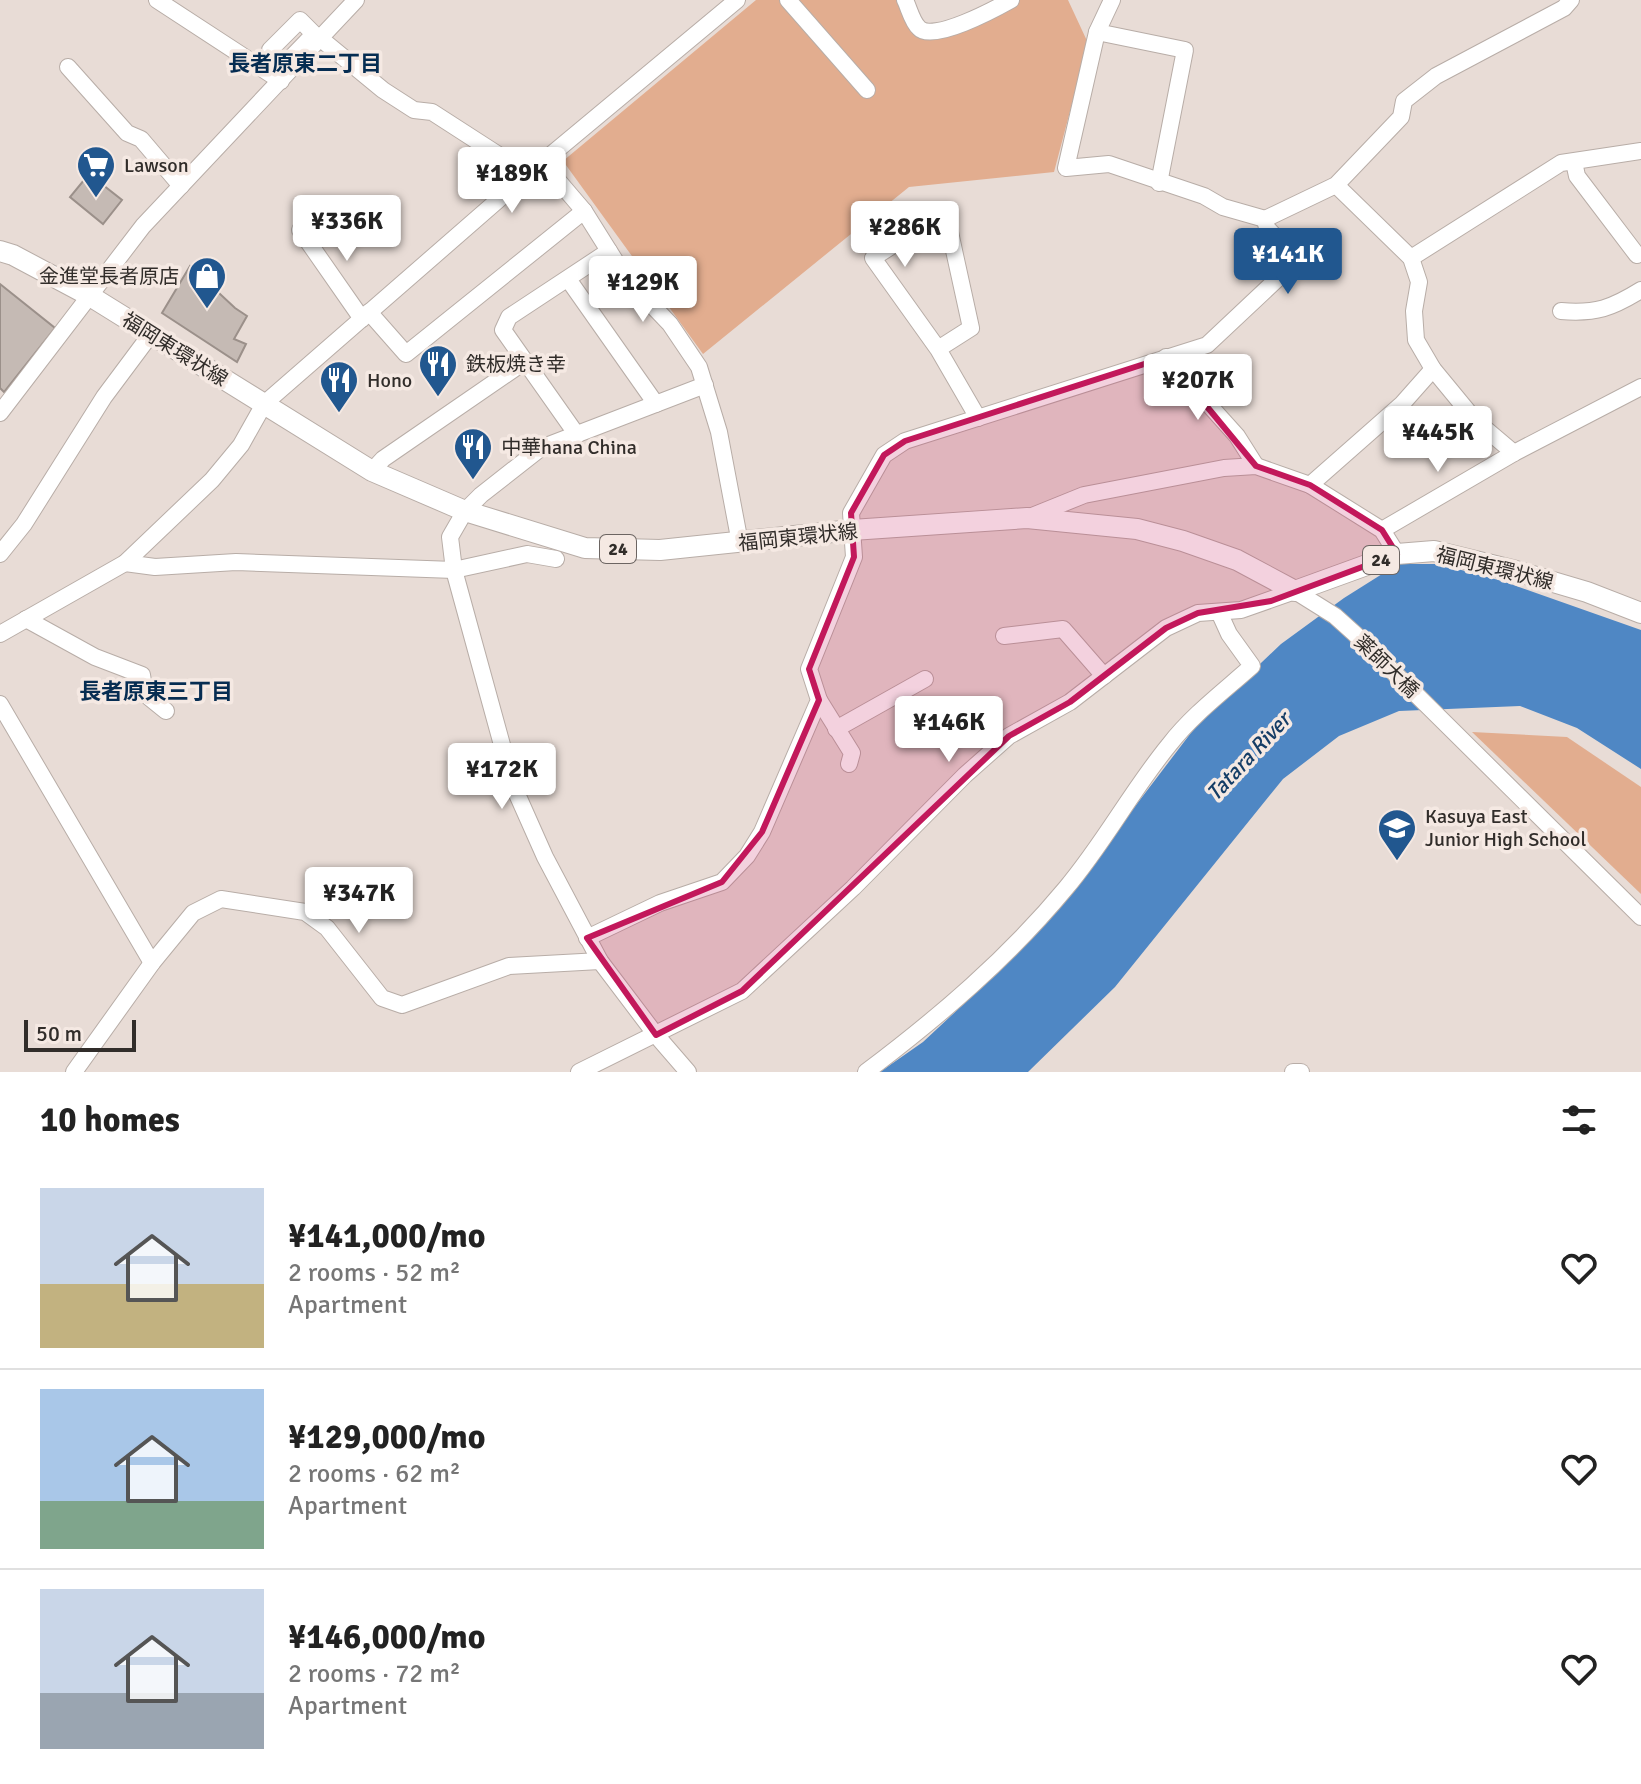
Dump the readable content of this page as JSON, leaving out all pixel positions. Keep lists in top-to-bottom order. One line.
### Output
{"streets":{"main road":["福岡東環状線","24"],"street":["薬師大橋"]},"crossings":[["福岡東環状線","薬師大橋"]],"districts":["長者原東二丁目","長者原東三丁目"],"water":["Tatara River"],"places":{"supermarket":["Lawson"],"shop":["金進堂長者原店"],"restaurant":["鉄板焼き幸","Hono","中華hana China"],"school or university":["Kasuya East Junior High School"]},"scale_bar":"50 m","page":{"price":["¥189K","¥336K","¥286K","¥141K","¥129K","¥207K","¥445K","¥146K","¥172K","¥347K"],"scale":"50 m","heading":"10 homes","list":[{"name":"¥141,000/mo","note":"2 rooms · 52 m² · Apartment"},{"name":"¥129,000/mo","note":"2 rooms · 62 m² · Apartment"},{"name":"¥146,000/mo","note":"2 rooms · 72 m² · Apartment"}]}}
